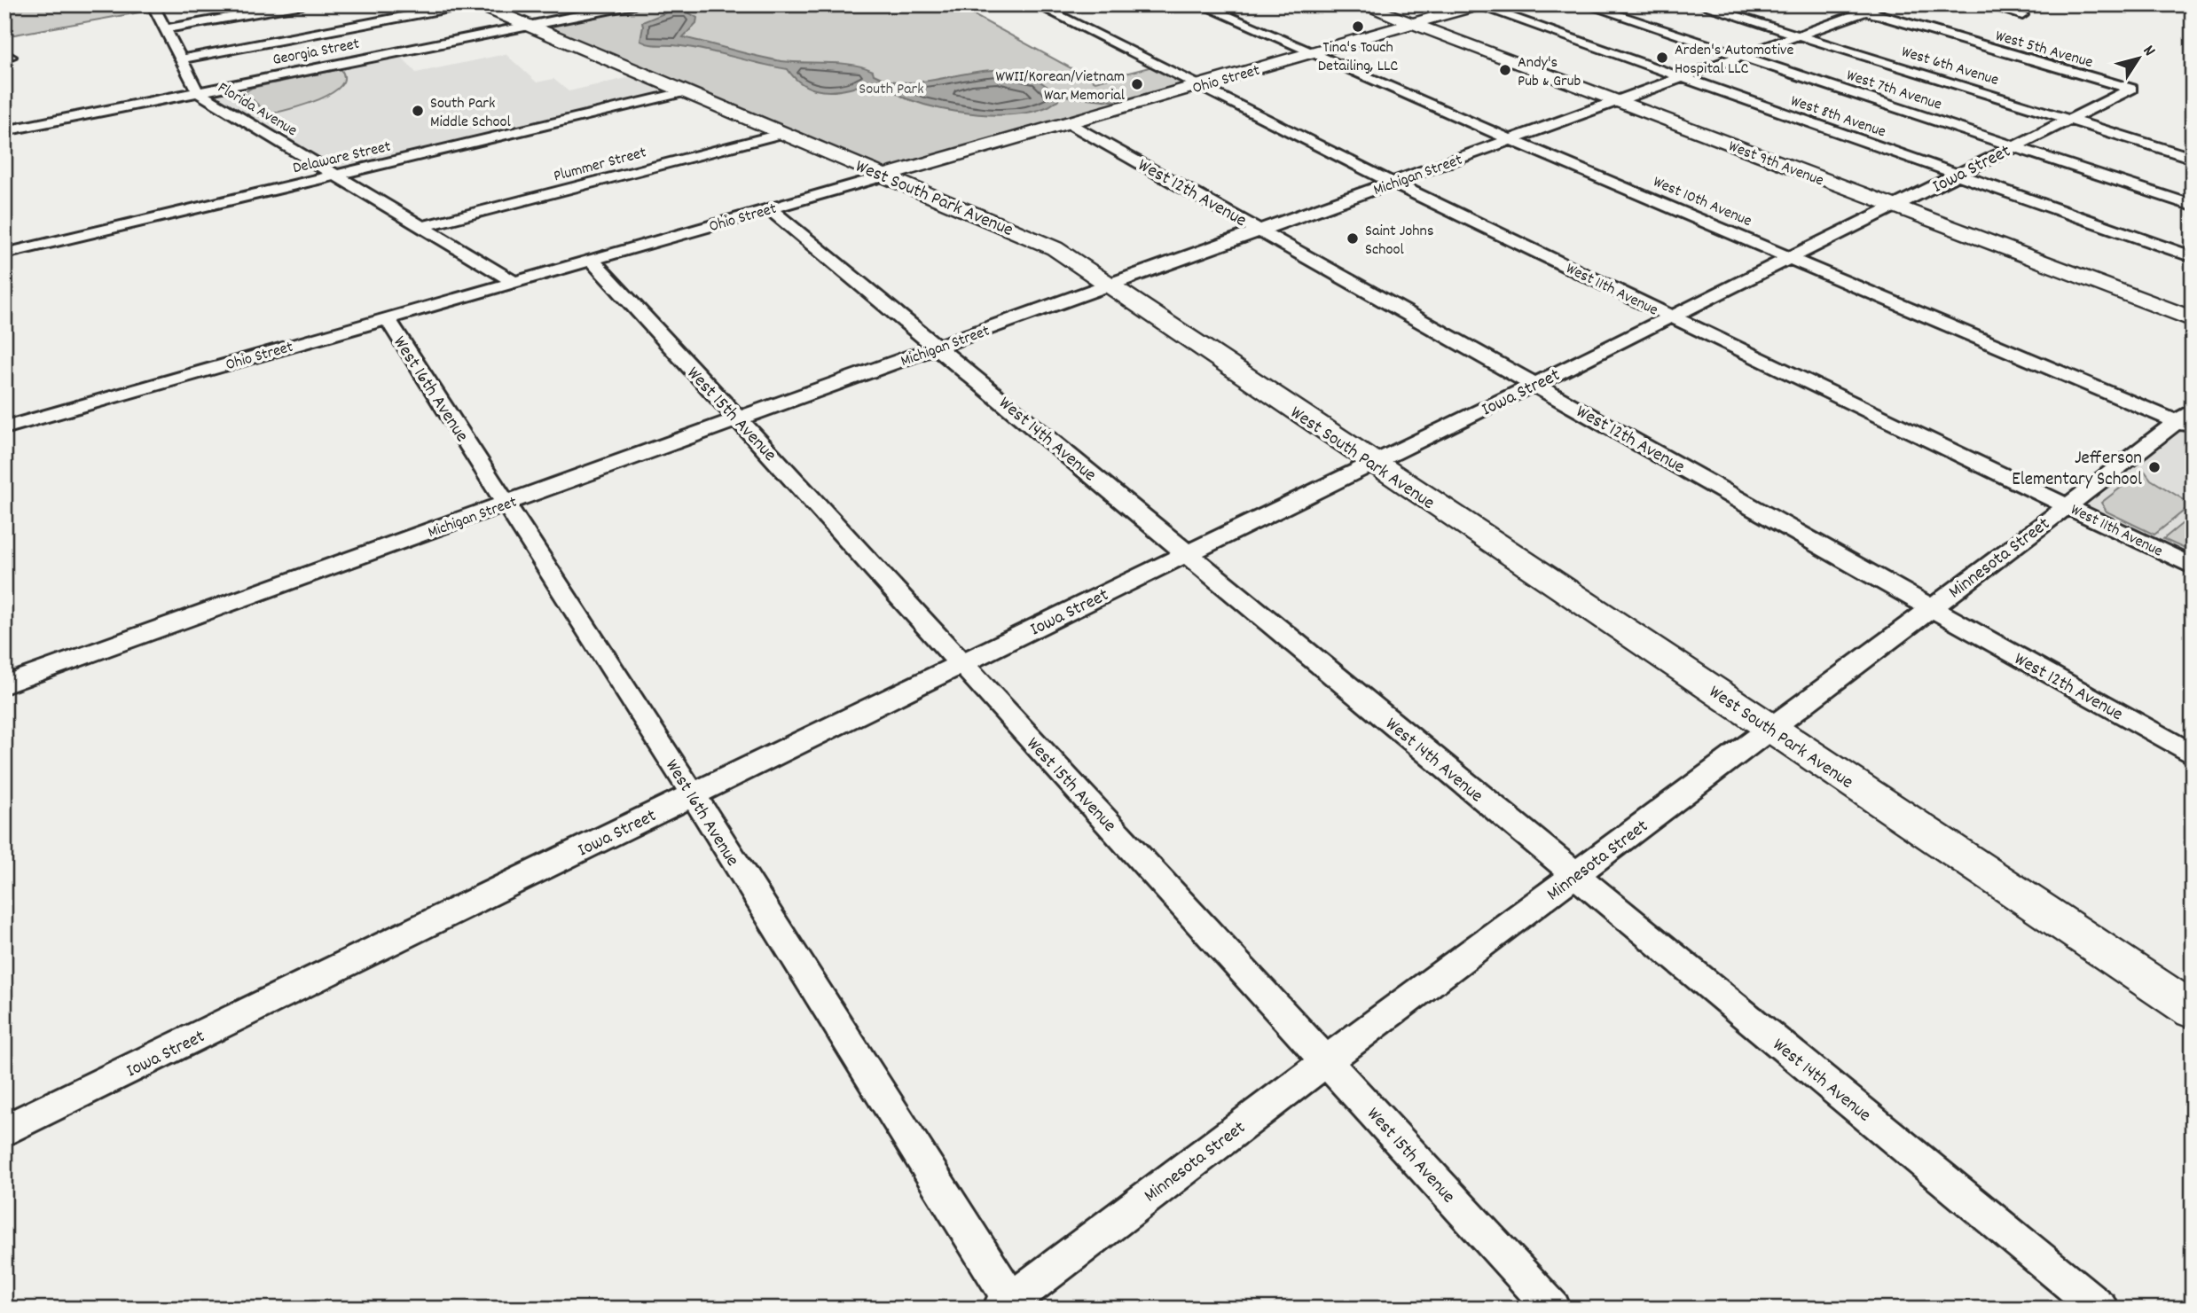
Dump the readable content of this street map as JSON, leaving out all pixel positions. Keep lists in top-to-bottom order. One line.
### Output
{"streets":{"main road":["Ohio Street","West 9th Avenue","West South Park Avenue"],"street":["West 5th Avenue","Georgia Street","West 6th Avenue","West 7th Avenue","Florida Avenue","West 8th Avenue","Delaware Street","Plummer Street","Iowa Street","Michigan Street","West 12th Avenue","West 10th Avenue","West 11th Avenue","West 16th Avenue","West 15th Avenue","West 14th Avenue","Minnesota Street"]},"crossings":[["West 5th Avenue","Iowa Street"],["West 5th Avenue","Michigan Street"],["Georgia Street","Florida Avenue"],["Georgia Street","West South Park Avenue"],["West 6th Avenue","Iowa Street"],["West 6th Avenue","Michigan Street"],["Ohio Street","Florida Avenue"],["Ohio Street","West 8th Avenue"],["Ohio Street","West 9th Avenue"],["Ohio Street","West 12th Avenue"],["Ohio Street","West South Park Avenue"],["Ohio Street","West 10th Avenue"],["Ohio Street","West 11th Avenue"],["Ohio Street","West 16th Avenue"],["Ohio Street","West 15th Avenue"],["Ohio Street","West 14th Avenue"],["West 7th Avenue","Iowa Street"],["West 7th Avenue","Michigan Street"],["Florida Avenue","Delaware Street"],["Florida Avenue","Plummer Street"],["West 8th Avenue","Iowa Street"],["West 8th Avenue","Michigan Street"],["Delaware Street","West South Park Avenue"],["West 9th Avenue","Iowa Street"],["West 9th Avenue","Michigan Street"],["Plummer Street","West South Park Avenue"],["Iowa Street","West 12th Avenue"],["Iowa Street","West South Park Avenue"],["Iowa Street","West 10th Avenue"],["Iowa Street","West 11th Avenue"],["Iowa Street","West 16th Avenue"],["Iowa Street","West 15th Avenue"],["Iowa Street","West 14th Avenue"],["Michigan Street","West 12th Avenue"],["Michigan Street","West South Park Avenue"],["Michigan Street","West 10th Avenue"],["Michigan Street","West 11th Avenue"],["Michigan Street","West 16th Avenue"],["Michigan Street","West 15th Avenue"],["Michigan Street","West 14th Avenue"],["West 12th Avenue","Minnesota Street"],["West South Park Avenue","Minnesota Street"],["West 10th Avenue","Minnesota Street"],["West 11th Avenue","Minnesota Street"],["West 16th Avenue","Minnesota Street"],["West 15th Avenue","Minnesota Street"],["West 14th Avenue","Minnesota Street"]],"parks":["South Park"],"places":["Tina's Touch Detailing, LLC","Arden's Automotive Hospital LLC","Andy's Pub & Grub","WWII/Korean/Vietnam War Memorial","South Park Middle School","Saint Johns School","Jefferson Elementary School"],"north":"top right"}
